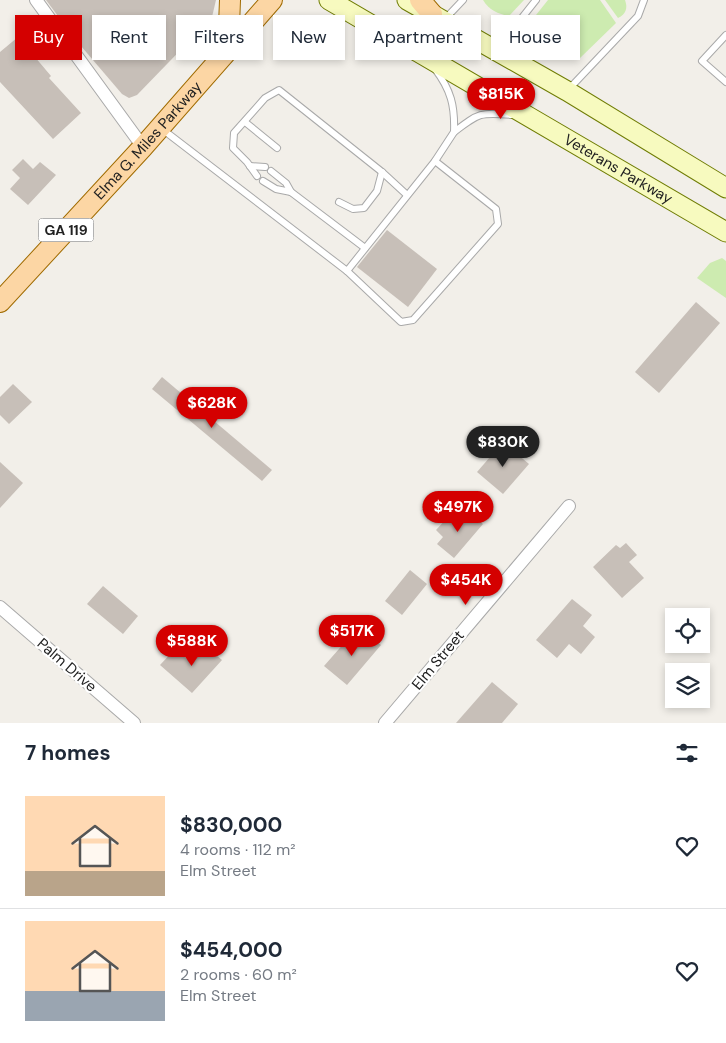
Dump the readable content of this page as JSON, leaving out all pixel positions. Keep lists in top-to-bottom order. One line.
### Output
{"streets":{"main road":["Elma G. Miles Parkway","Veterans Parkway","GA 119"],"street":["Elm Street","Palm Drive"]},"page":{"chip":["Buy","Rent","Filters","New","Apartment","House"],"price":["$815K","$628K","$830K","$497K","$454K","$517K","$588K"],"heading":"7 homes","list":[{"name":"$830,000","note":"4 rooms · 112 m² · Elm Street"},{"name":"$454,000","note":"2 rooms · 60 m² · Elm Street"}]}}
